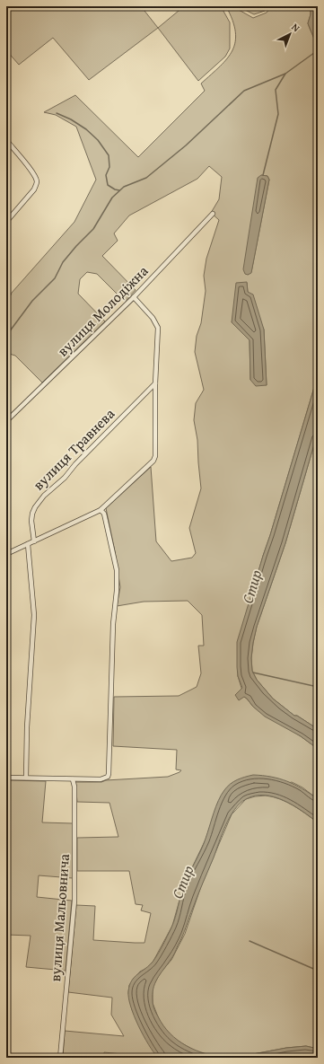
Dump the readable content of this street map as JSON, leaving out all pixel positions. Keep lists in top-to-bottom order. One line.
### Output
{"streets":{"street":["вулиця Молодіжна","вулиця Травнева","вулиця Мальовнича"]},"water":["Стир"],"north":"top right"}
